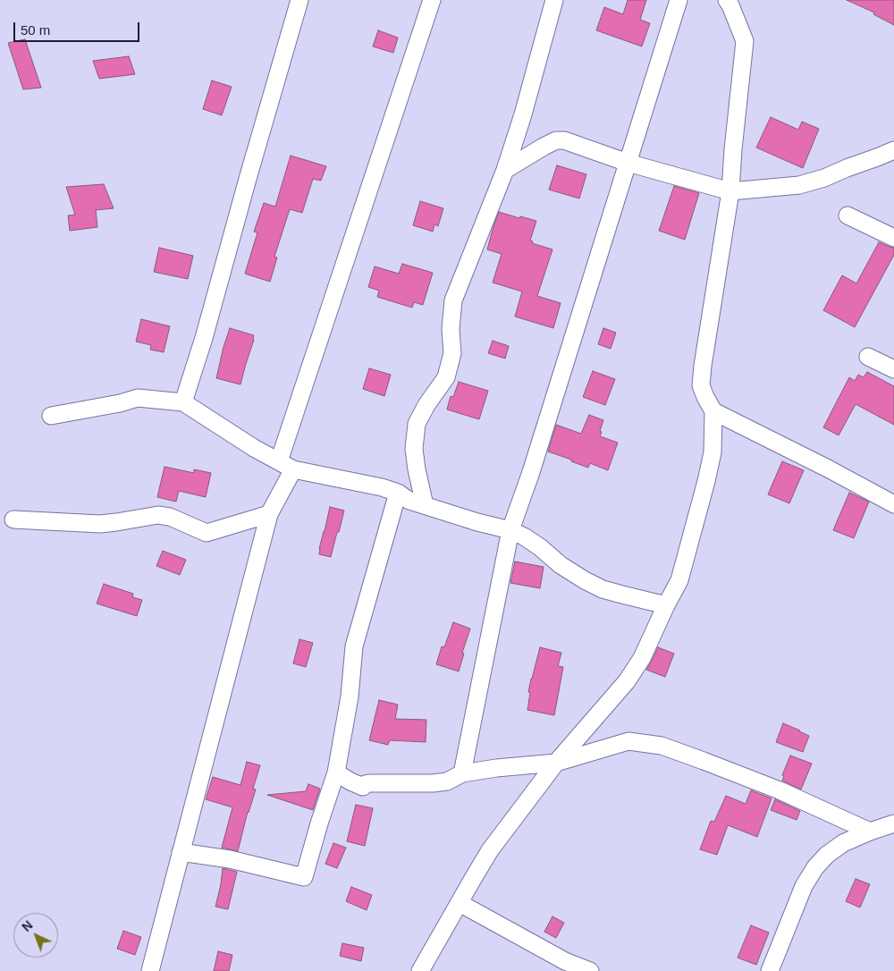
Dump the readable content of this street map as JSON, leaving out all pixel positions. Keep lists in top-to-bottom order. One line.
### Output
{"scale_bar":"50 m","north":"top left"}
